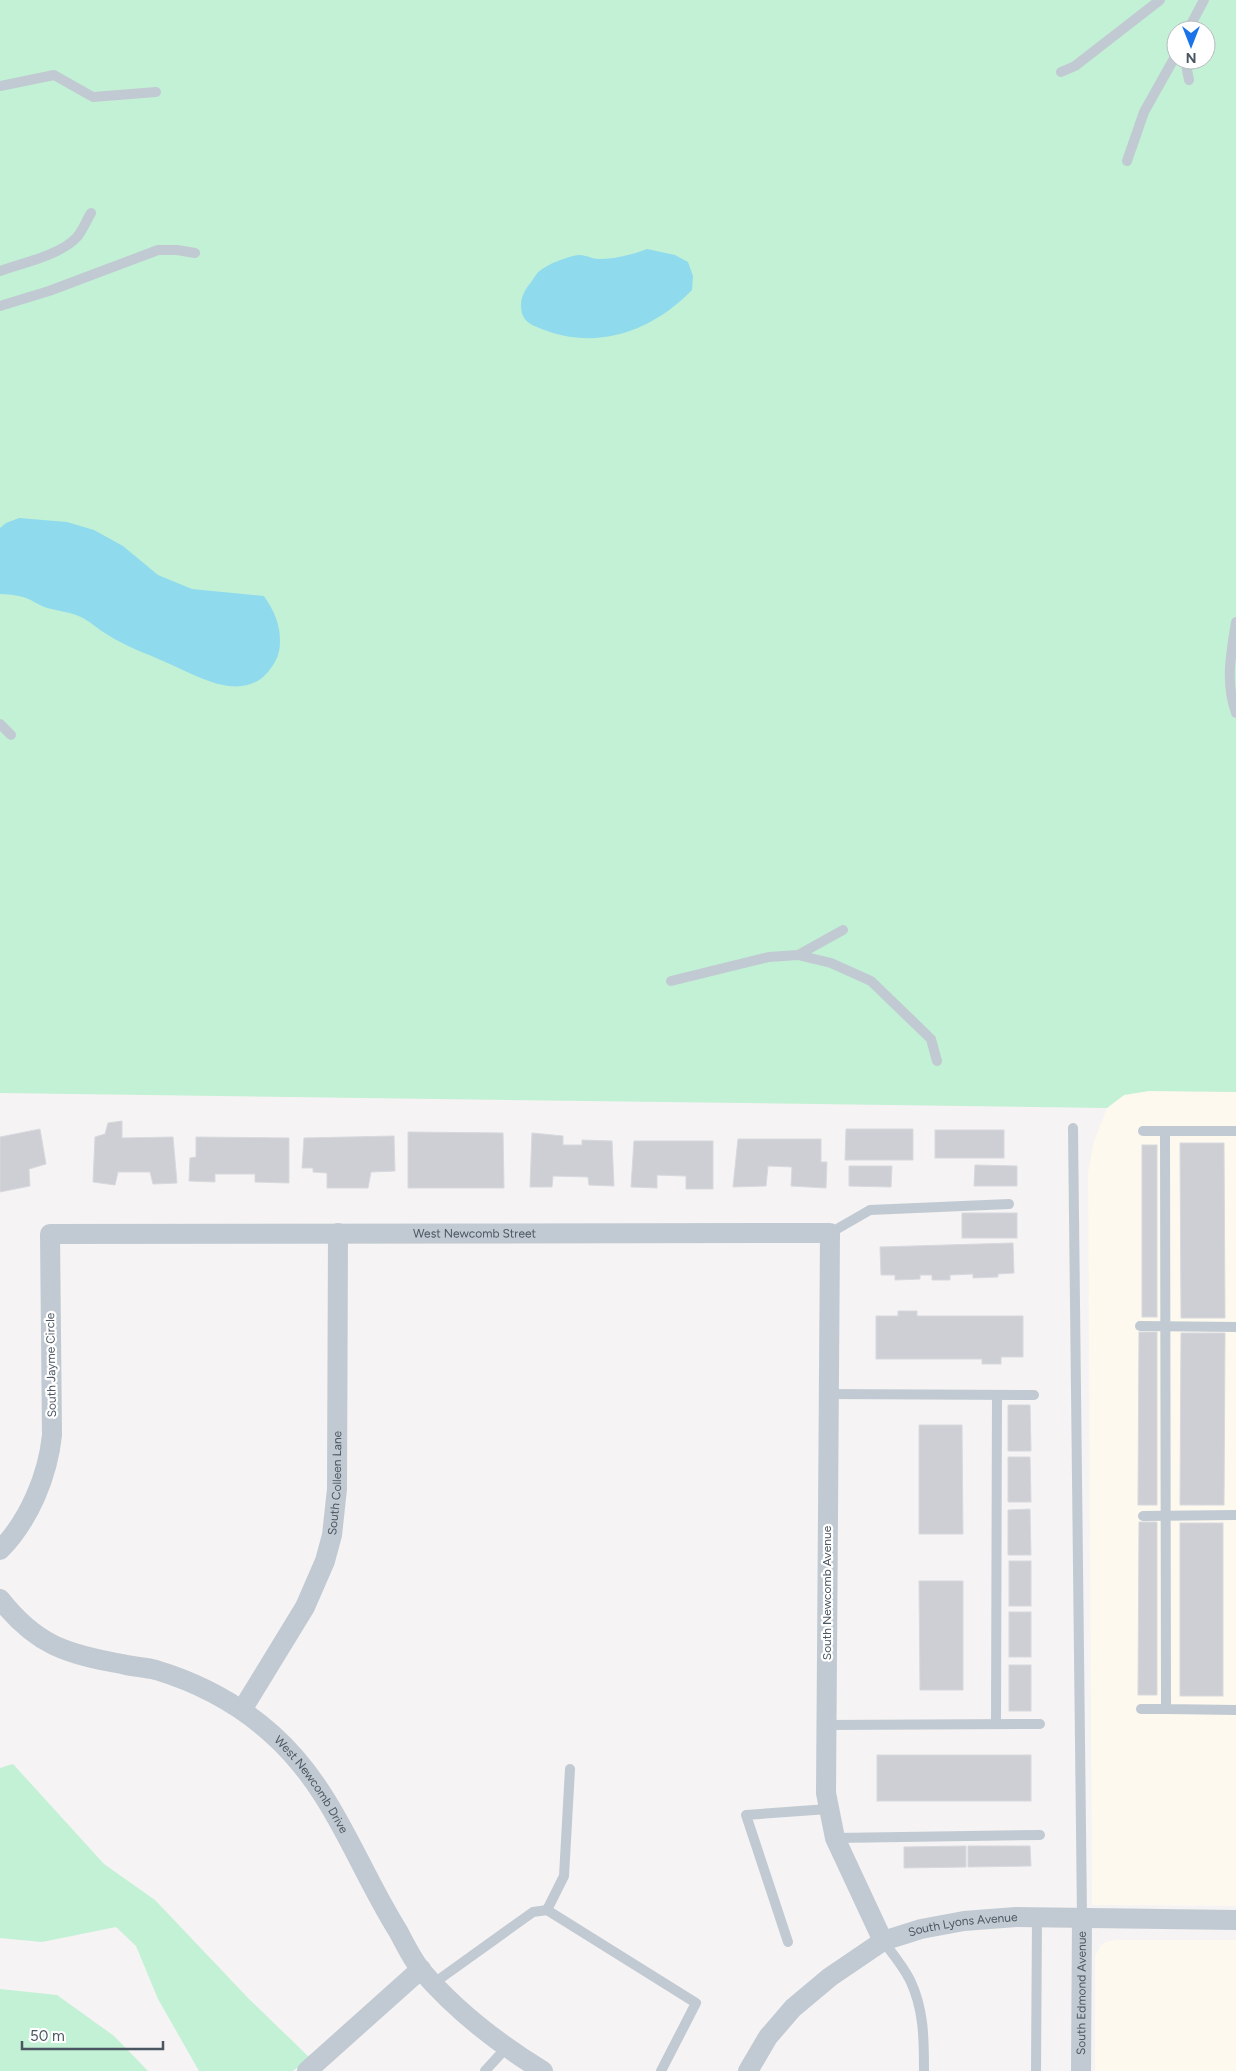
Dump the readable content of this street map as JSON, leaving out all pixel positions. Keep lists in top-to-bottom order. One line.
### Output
{"streets":{"street":["West Newcomb Street","South Jayme Circle","South Colleen Lane","South Newcomb Avenue","West Newcomb Drive","South Lyons Avenue","South Edmond Avenue"]},"crossings":[["West Newcomb Street","South Jayme Circle"],["West Newcomb Street","South Colleen Lane"],["West Newcomb Street","South Newcomb Avenue"],["South Colleen Lane","West Newcomb Drive"],["South Newcomb Avenue","South Lyons Avenue"],["South Lyons Avenue","South Edmond Avenue"]],"scale_bar":"50 m","north":"bottom"}
